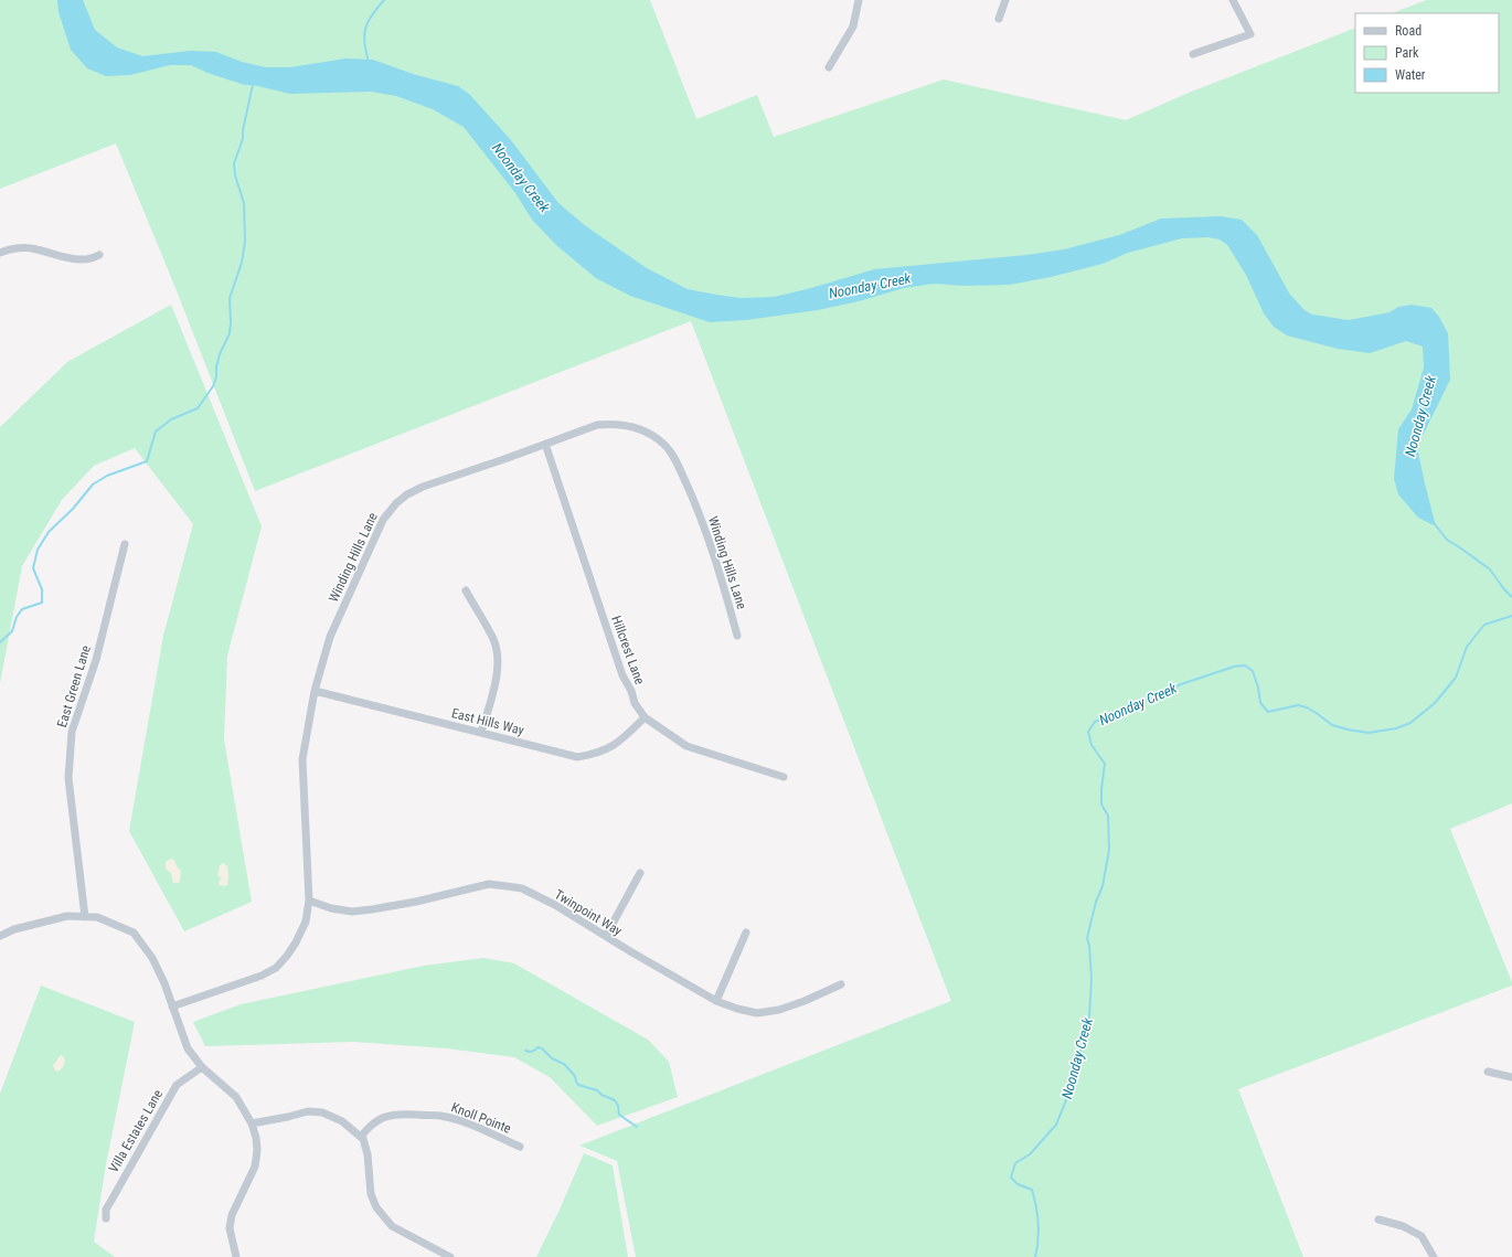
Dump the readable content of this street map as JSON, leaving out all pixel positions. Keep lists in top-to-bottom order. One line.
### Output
{"streets":{"street":["Winding Hills Lane","Hillcrest Lane","East Green Lane","East Hills Way","Twinpoint Way","Knoll Pointe","Villa Estates Lane"]},"crossings":[["Winding Hills Lane","Hillcrest Lane"],["Winding Hills Lane","East Hills Way"],["Winding Hills Lane","Twinpoint Way"],["Hillcrest Lane","East Hills Way"]],"water":["Noonday Creek"],"legend":["Road","Park","Water"]}
